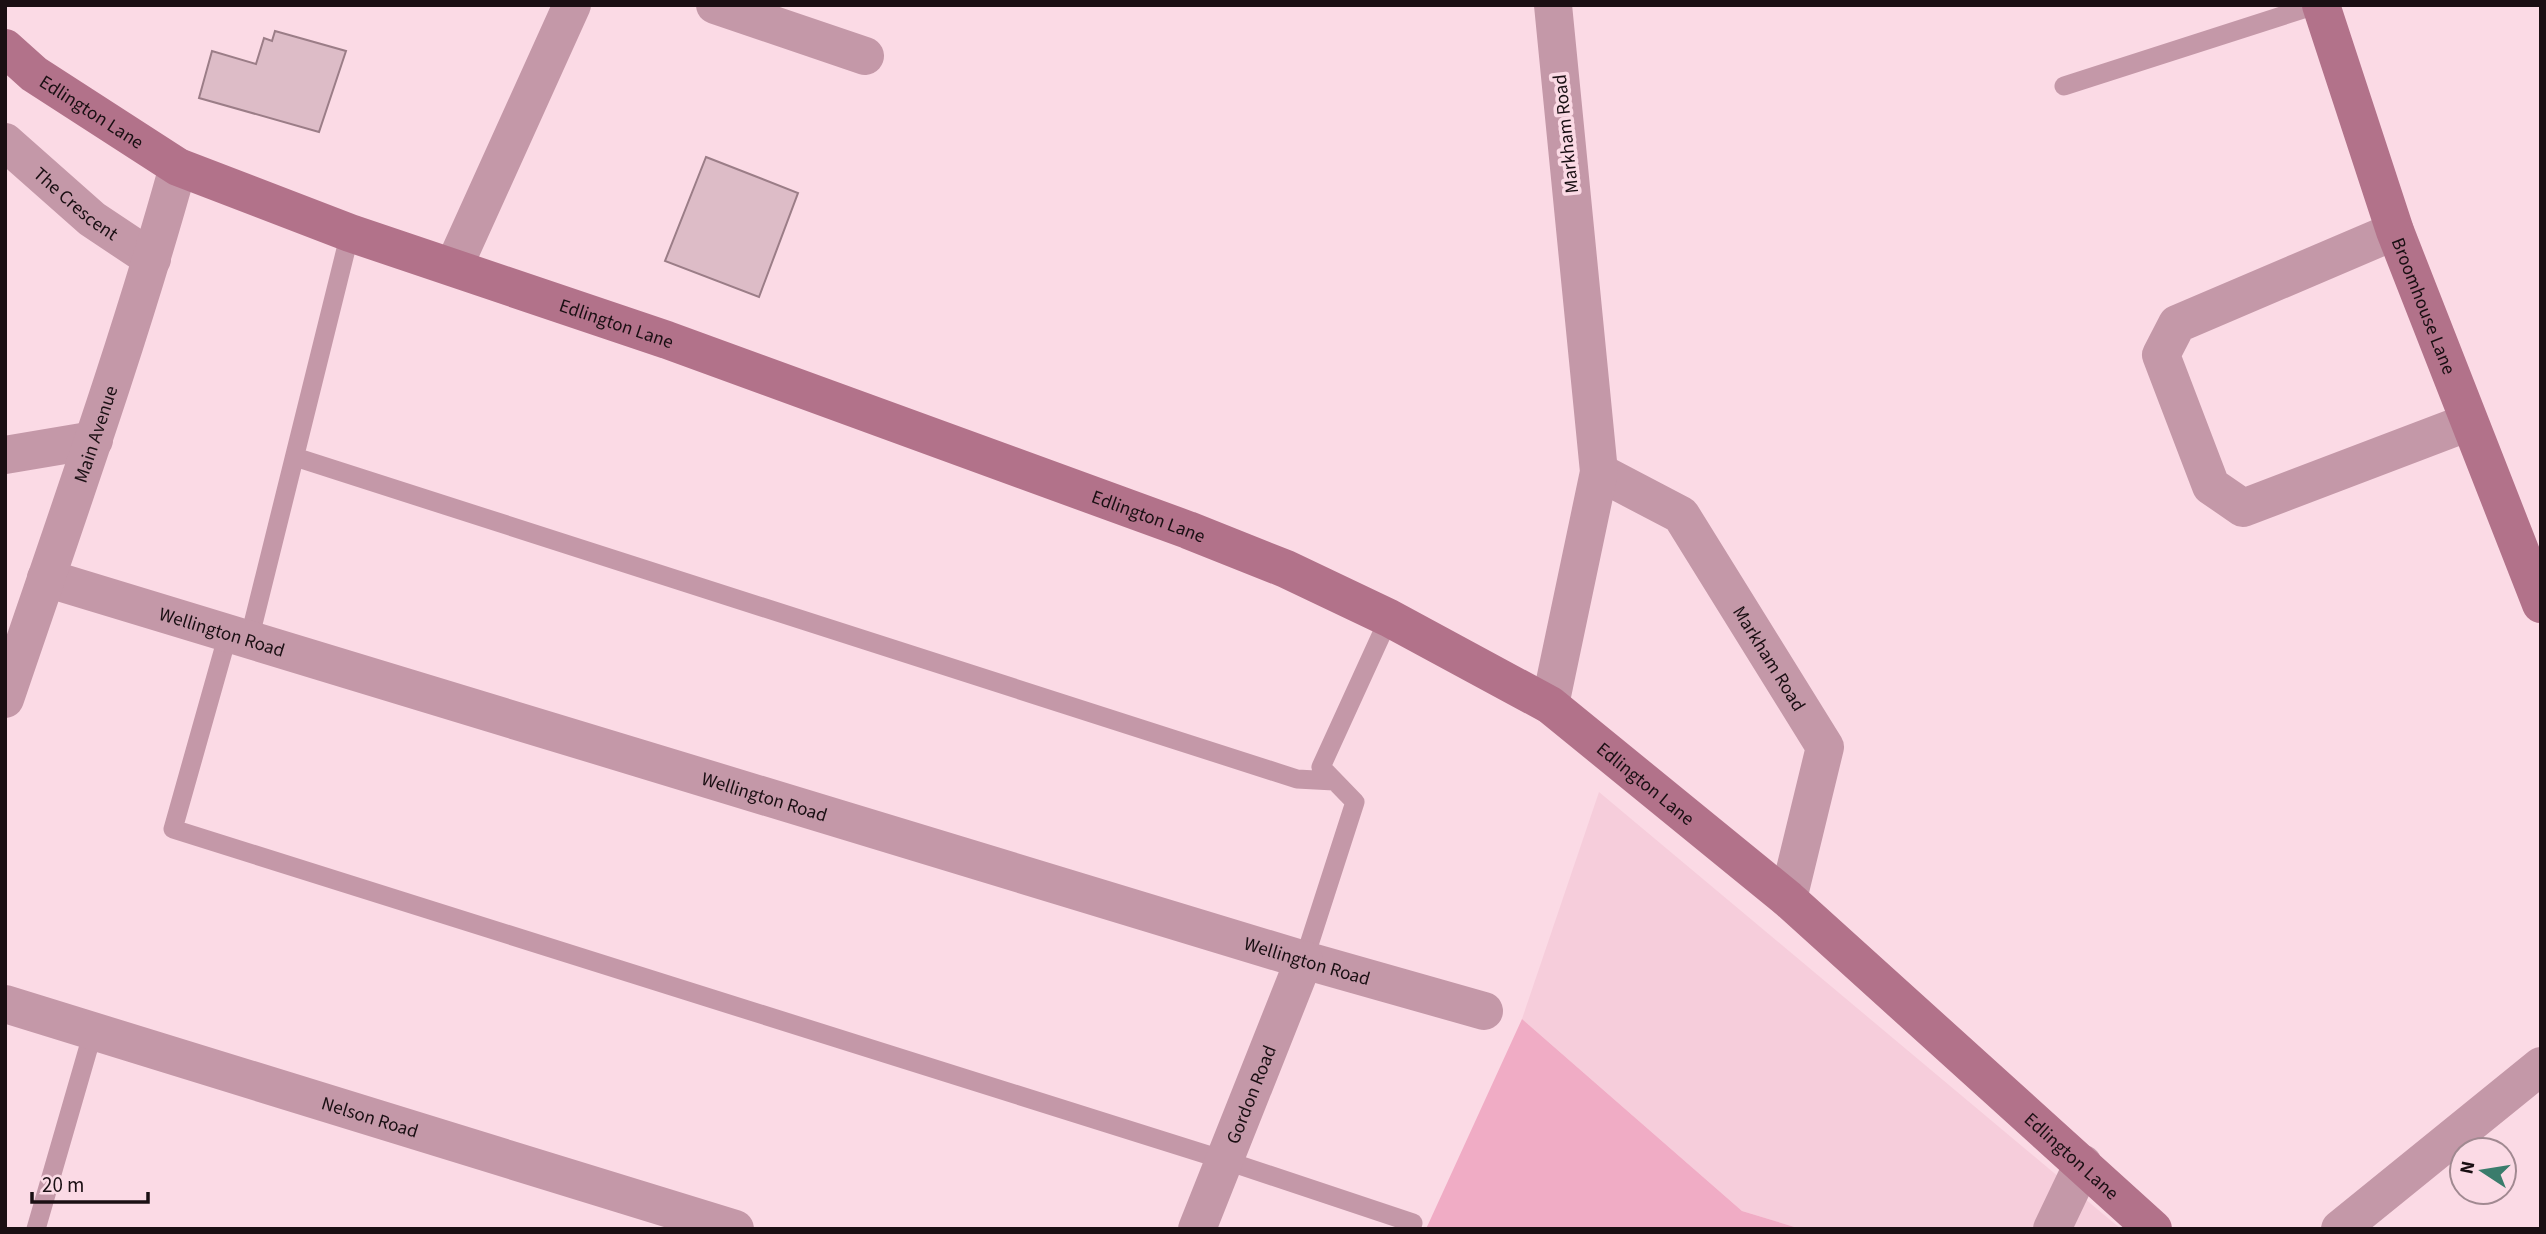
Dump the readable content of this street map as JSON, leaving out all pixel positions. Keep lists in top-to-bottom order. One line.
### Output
{"streets":{"main road":["Edlington Lane","Broomhouse Lane"],"street":["Markham Road","The Crescent","Main Avenue","Wellington Road","Gordon Road","Nelson Road"]},"crossings":[["Edlington Lane","Markham Road"],["Edlington Lane","Main Avenue"],["The Crescent","Main Avenue"],["Main Avenue","Wellington Road"],["Wellington Road","Gordon Road"]],"scale_bar":"20 m","north":"left"}
